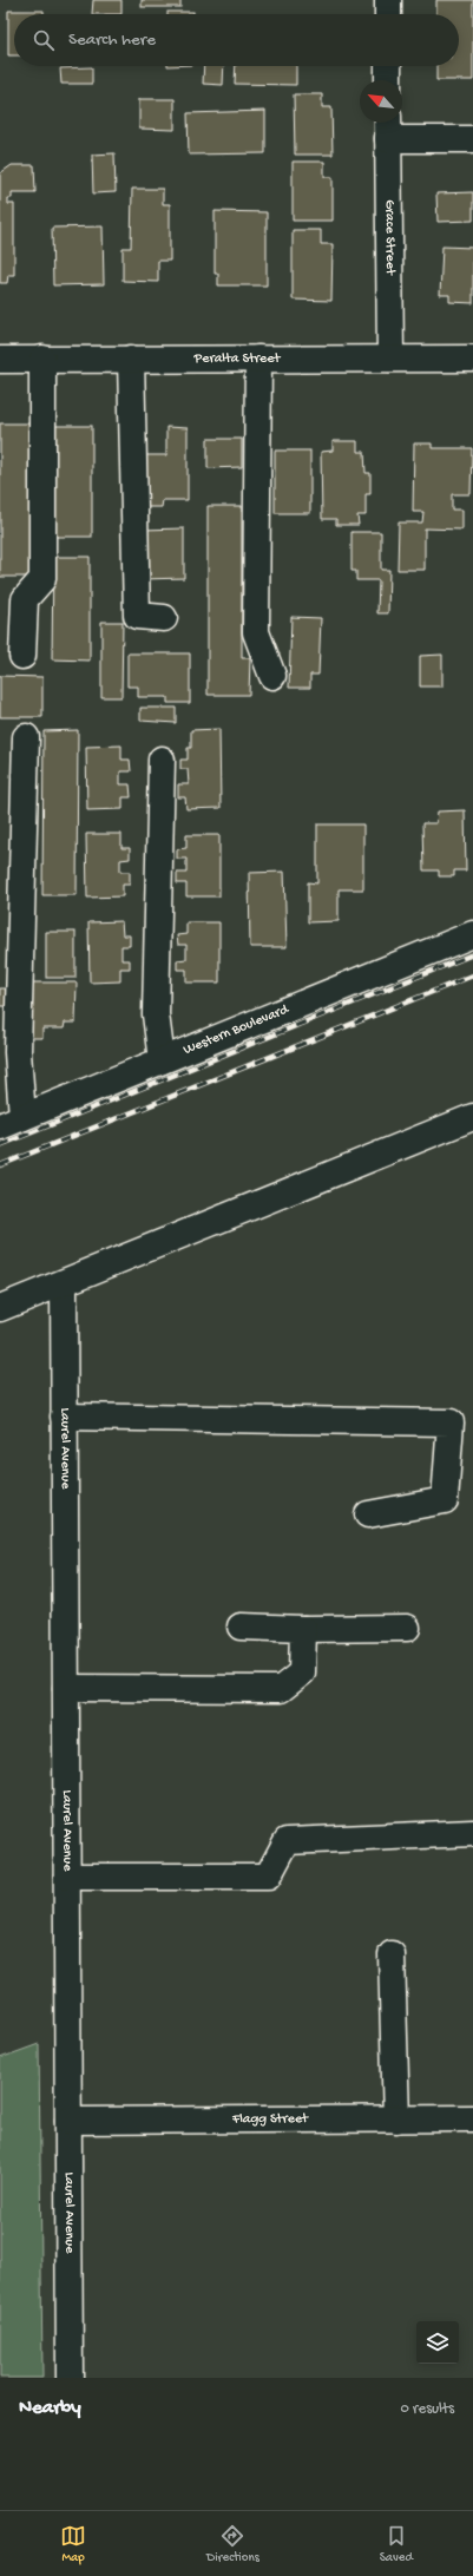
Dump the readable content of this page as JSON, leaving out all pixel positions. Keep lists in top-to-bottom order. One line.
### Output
{"streets":{"street":["Grace Street","Peralta Street","Western Boulevard","Laurel Avenue","Flagg Street"]},"crossings":[["Grace Street","Peralta Street"],["Laurel Avenue","Flagg Street"]],"north":"top left","page":{"search":"Search here","heading":["Nearby","0 results"],"nav":["Map","Directions","Saved"]}}
